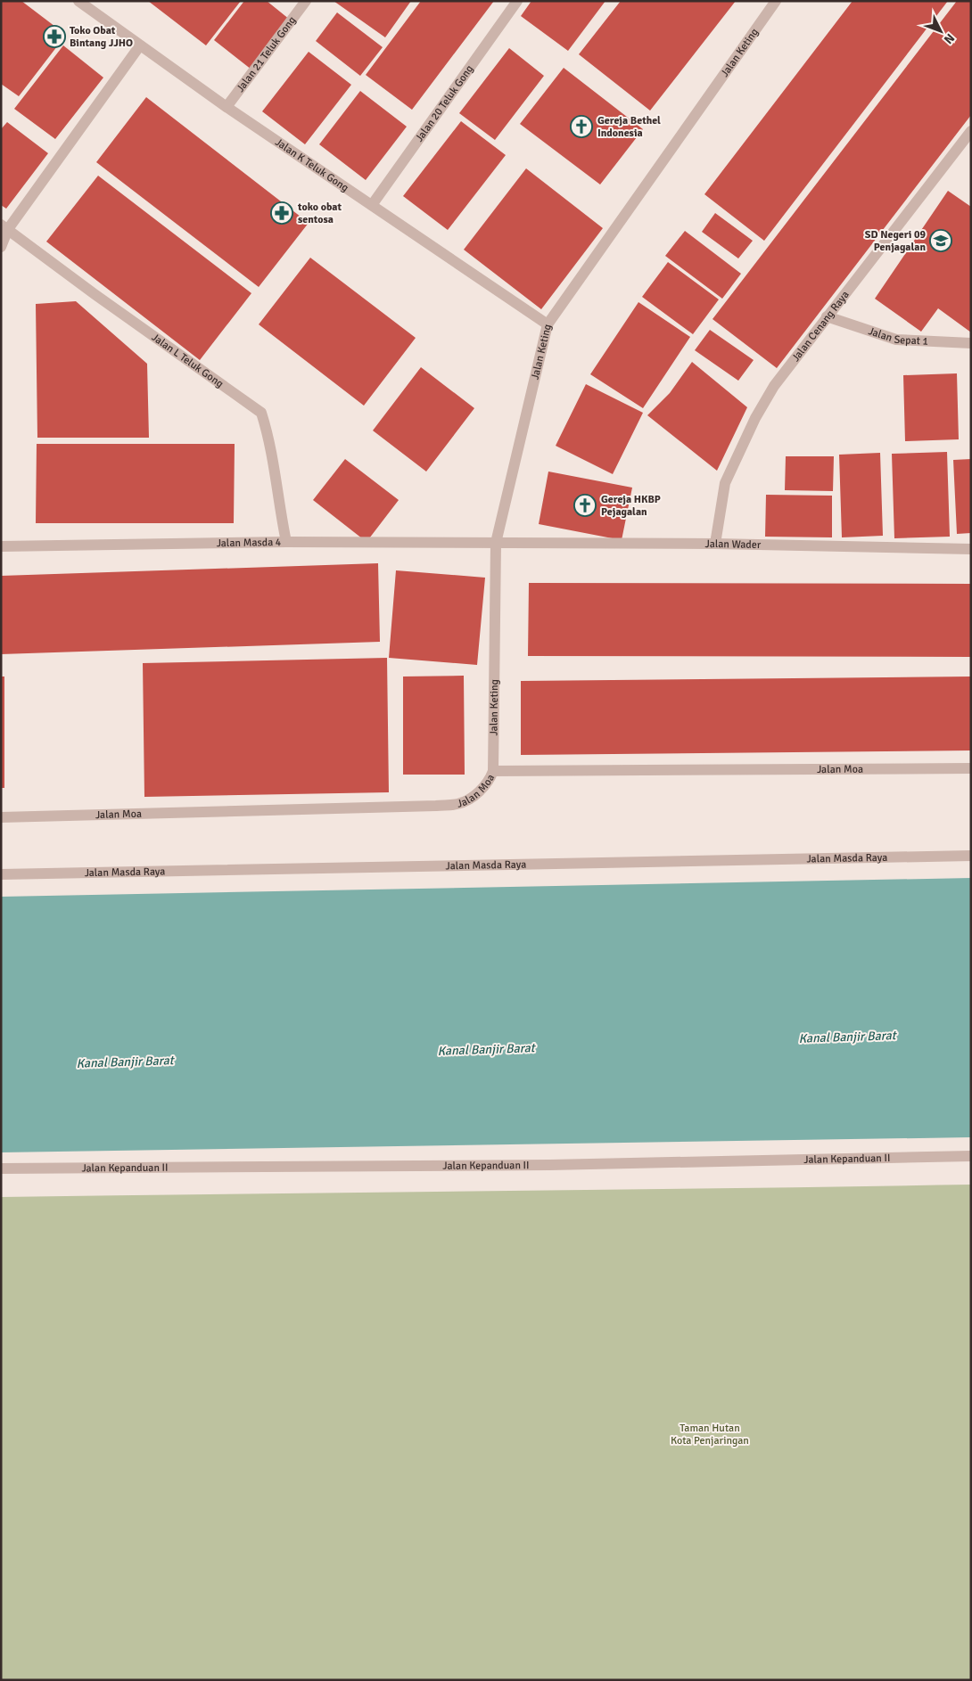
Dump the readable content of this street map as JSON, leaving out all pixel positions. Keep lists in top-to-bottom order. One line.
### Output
{"streets":{"street":["Jalan Keting","Jalan 21 Teluk Gong","Jalan 20 Teluk Gong","Jalan K Teluk Gong","Jalan Cenang Raya","Jalan Sepat 1","Jalan L Teluk Gong","Jalan Masda 4","Jalan Wader","Jalan Moa","Jalan Masda Raya","Jalan Kepanduan II"]},"crossings":[["Jalan Keting","Jalan K Teluk Gong"],["Jalan Keting","Jalan Masda 4"],["Jalan Keting","Jalan Wader"],["Jalan Keting","Jalan Moa"],["Jalan 21 Teluk Gong","Jalan K Teluk Gong"],["Jalan 20 Teluk Gong","Jalan K Teluk Gong"],["Jalan Cenang Raya","Jalan Sepat 1"],["Jalan Cenang Raya","Jalan Wader"],["Jalan L Teluk Gong","Jalan Masda 4"],["Jalan Masda 4","Jalan Wader"]],"water":["Kanal Banjir Barat"],"parks":["Taman Hutan Kota Penjaringan"],"places":{"pharmacy":["Toko Obat Bintang JJHO","toko obat sentosa"],"church":["Gereja Bethel Indonesia","Gereja HKBP Pejagalan"],"school or university":["SD Negeri 09 Penjagalan"]},"north":"bottom right"}
